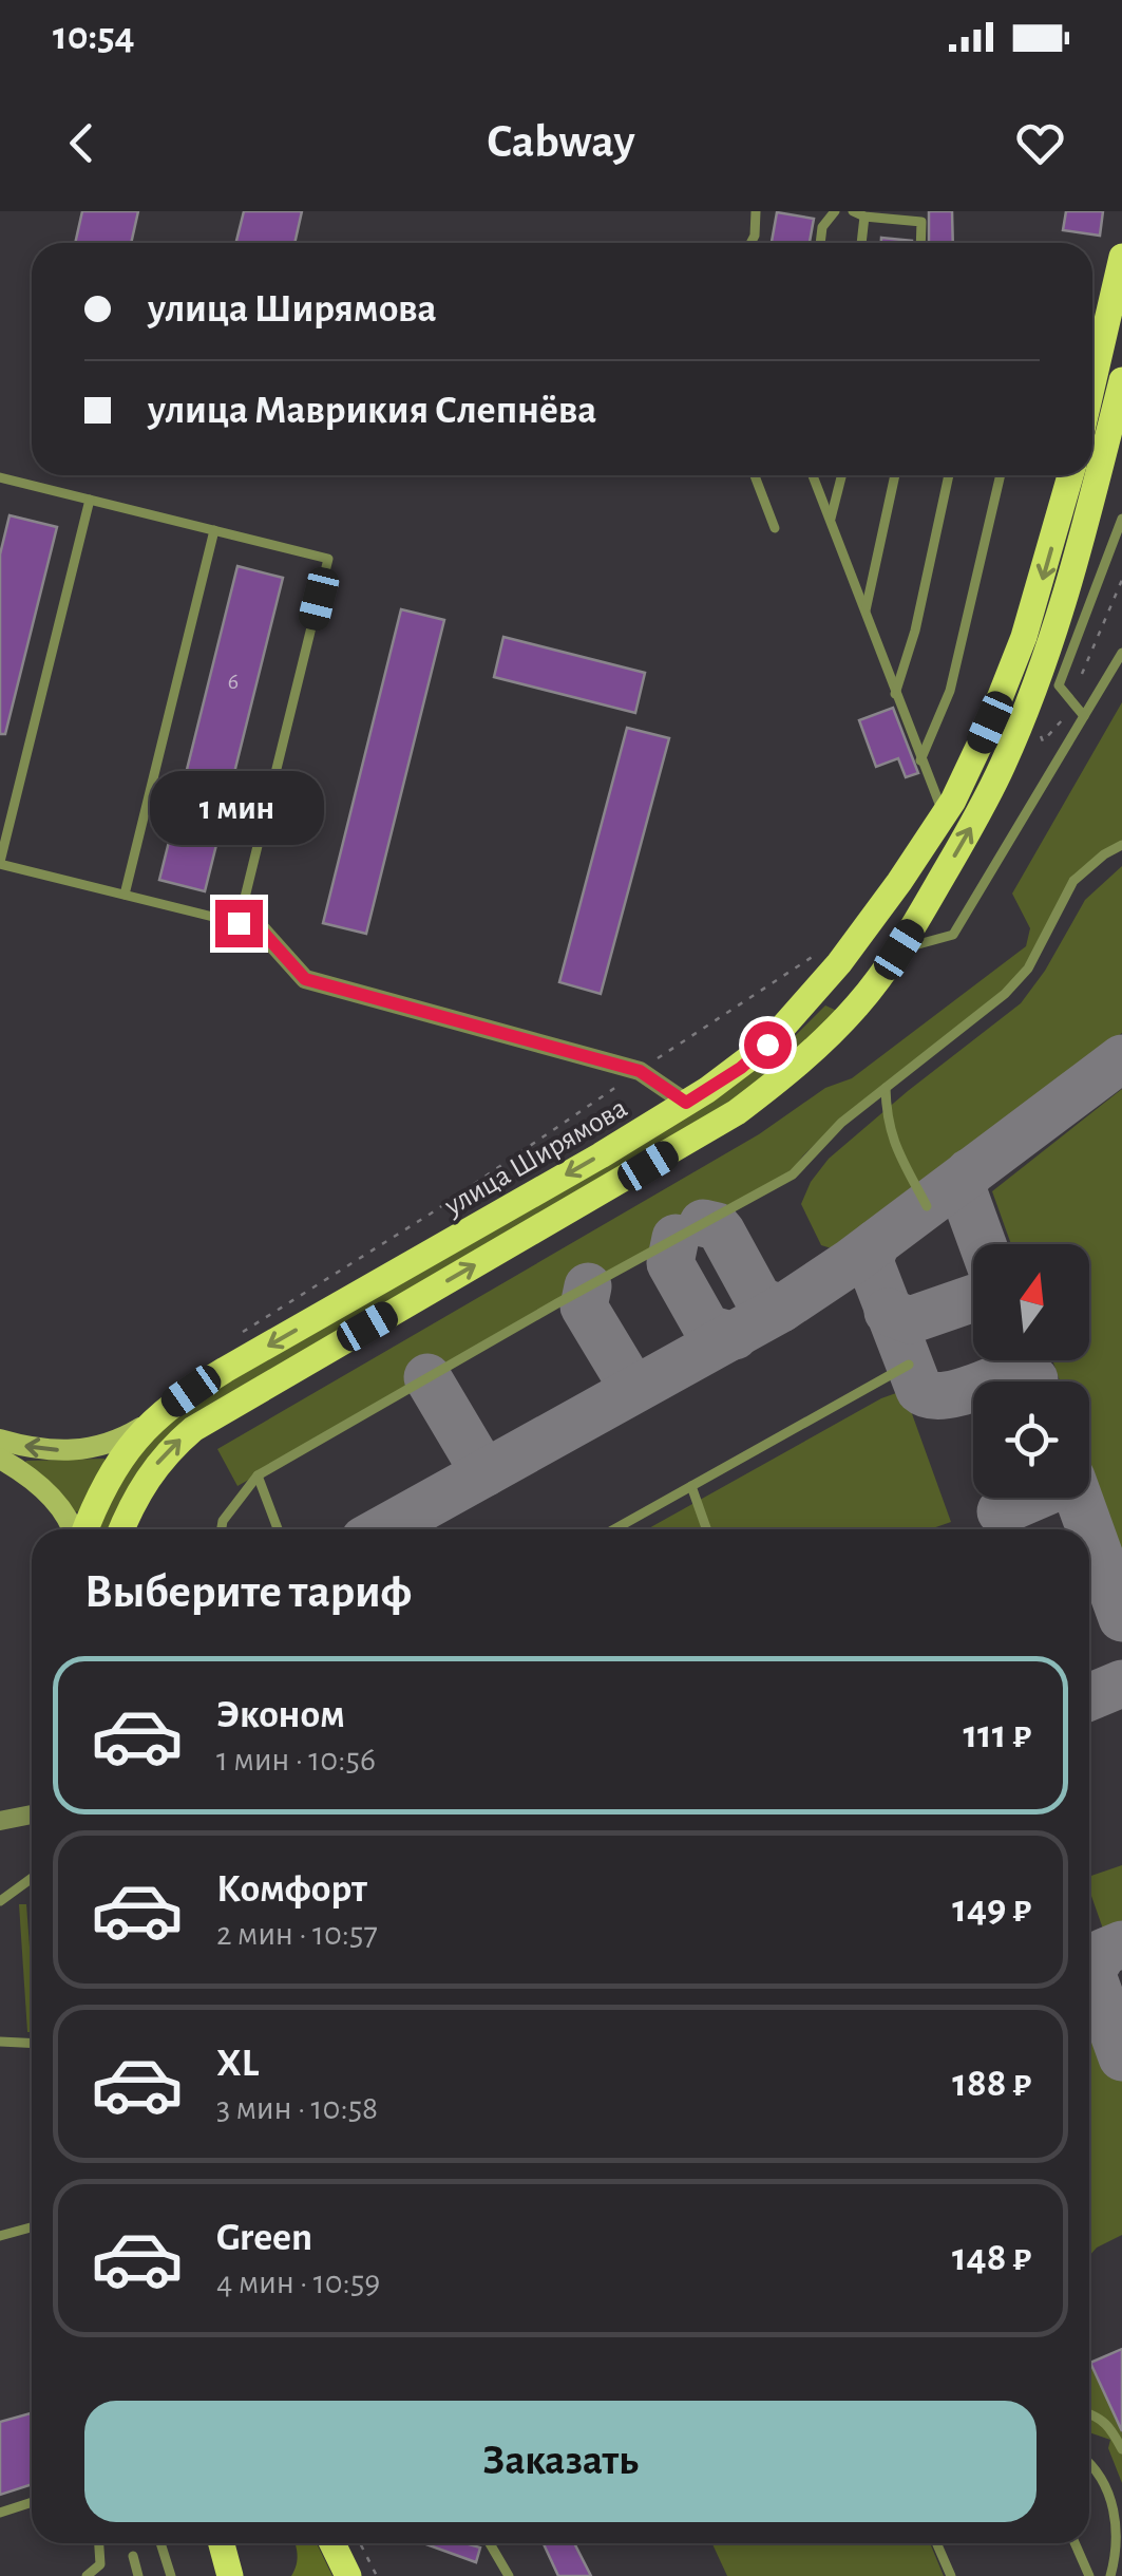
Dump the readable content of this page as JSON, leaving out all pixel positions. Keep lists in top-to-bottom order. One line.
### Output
{"streets":{"main road":["улица Ширямова"]},"house_numbers":["6"],"north":"top","page":{"status":"10:54","header":"Cabway","banner":["улица Ширямова","улица Маврикия Слепнёва"],"bubble":"1 мин","heading":"Выберите тариф","list":[{"name":"Эконом","note":"1 мин · 10:56","value":"111 ₽"},{"name":"Комфорт","note":"2 мин · 10:57","value":"149 ₽"},{"name":"XL","note":"3 мин · 10:58","value":"188 ₽"},{"name":"Green","note":"4 мин · 10:59","value":"148 ₽"}],"buttons":"Заказать"}}
